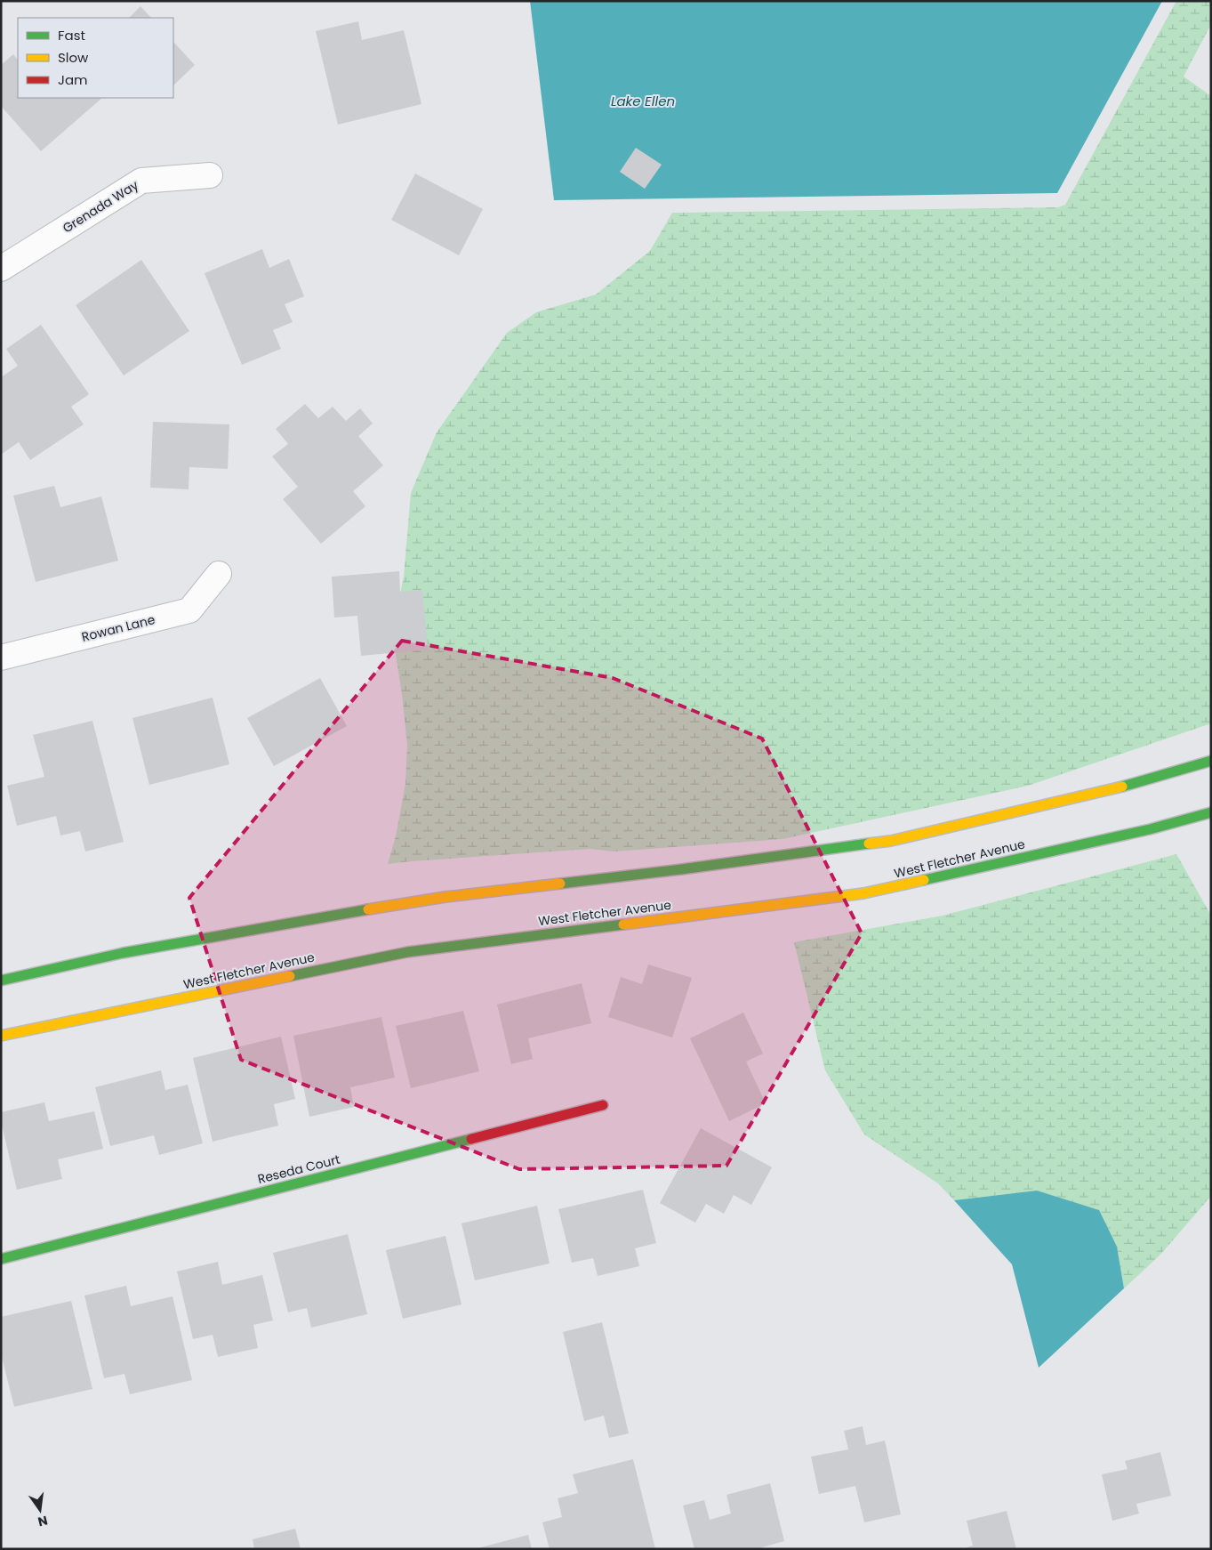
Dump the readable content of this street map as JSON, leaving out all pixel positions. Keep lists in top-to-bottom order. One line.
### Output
{"streets":{"main road":["West Fletcher Avenue","Reseda Court"],"street":["Grenada Way","Rowan Lane"]},"water":["Lake Ellen"],"legend":["Fast","Slow","Jam"],"north":"bottom"}
